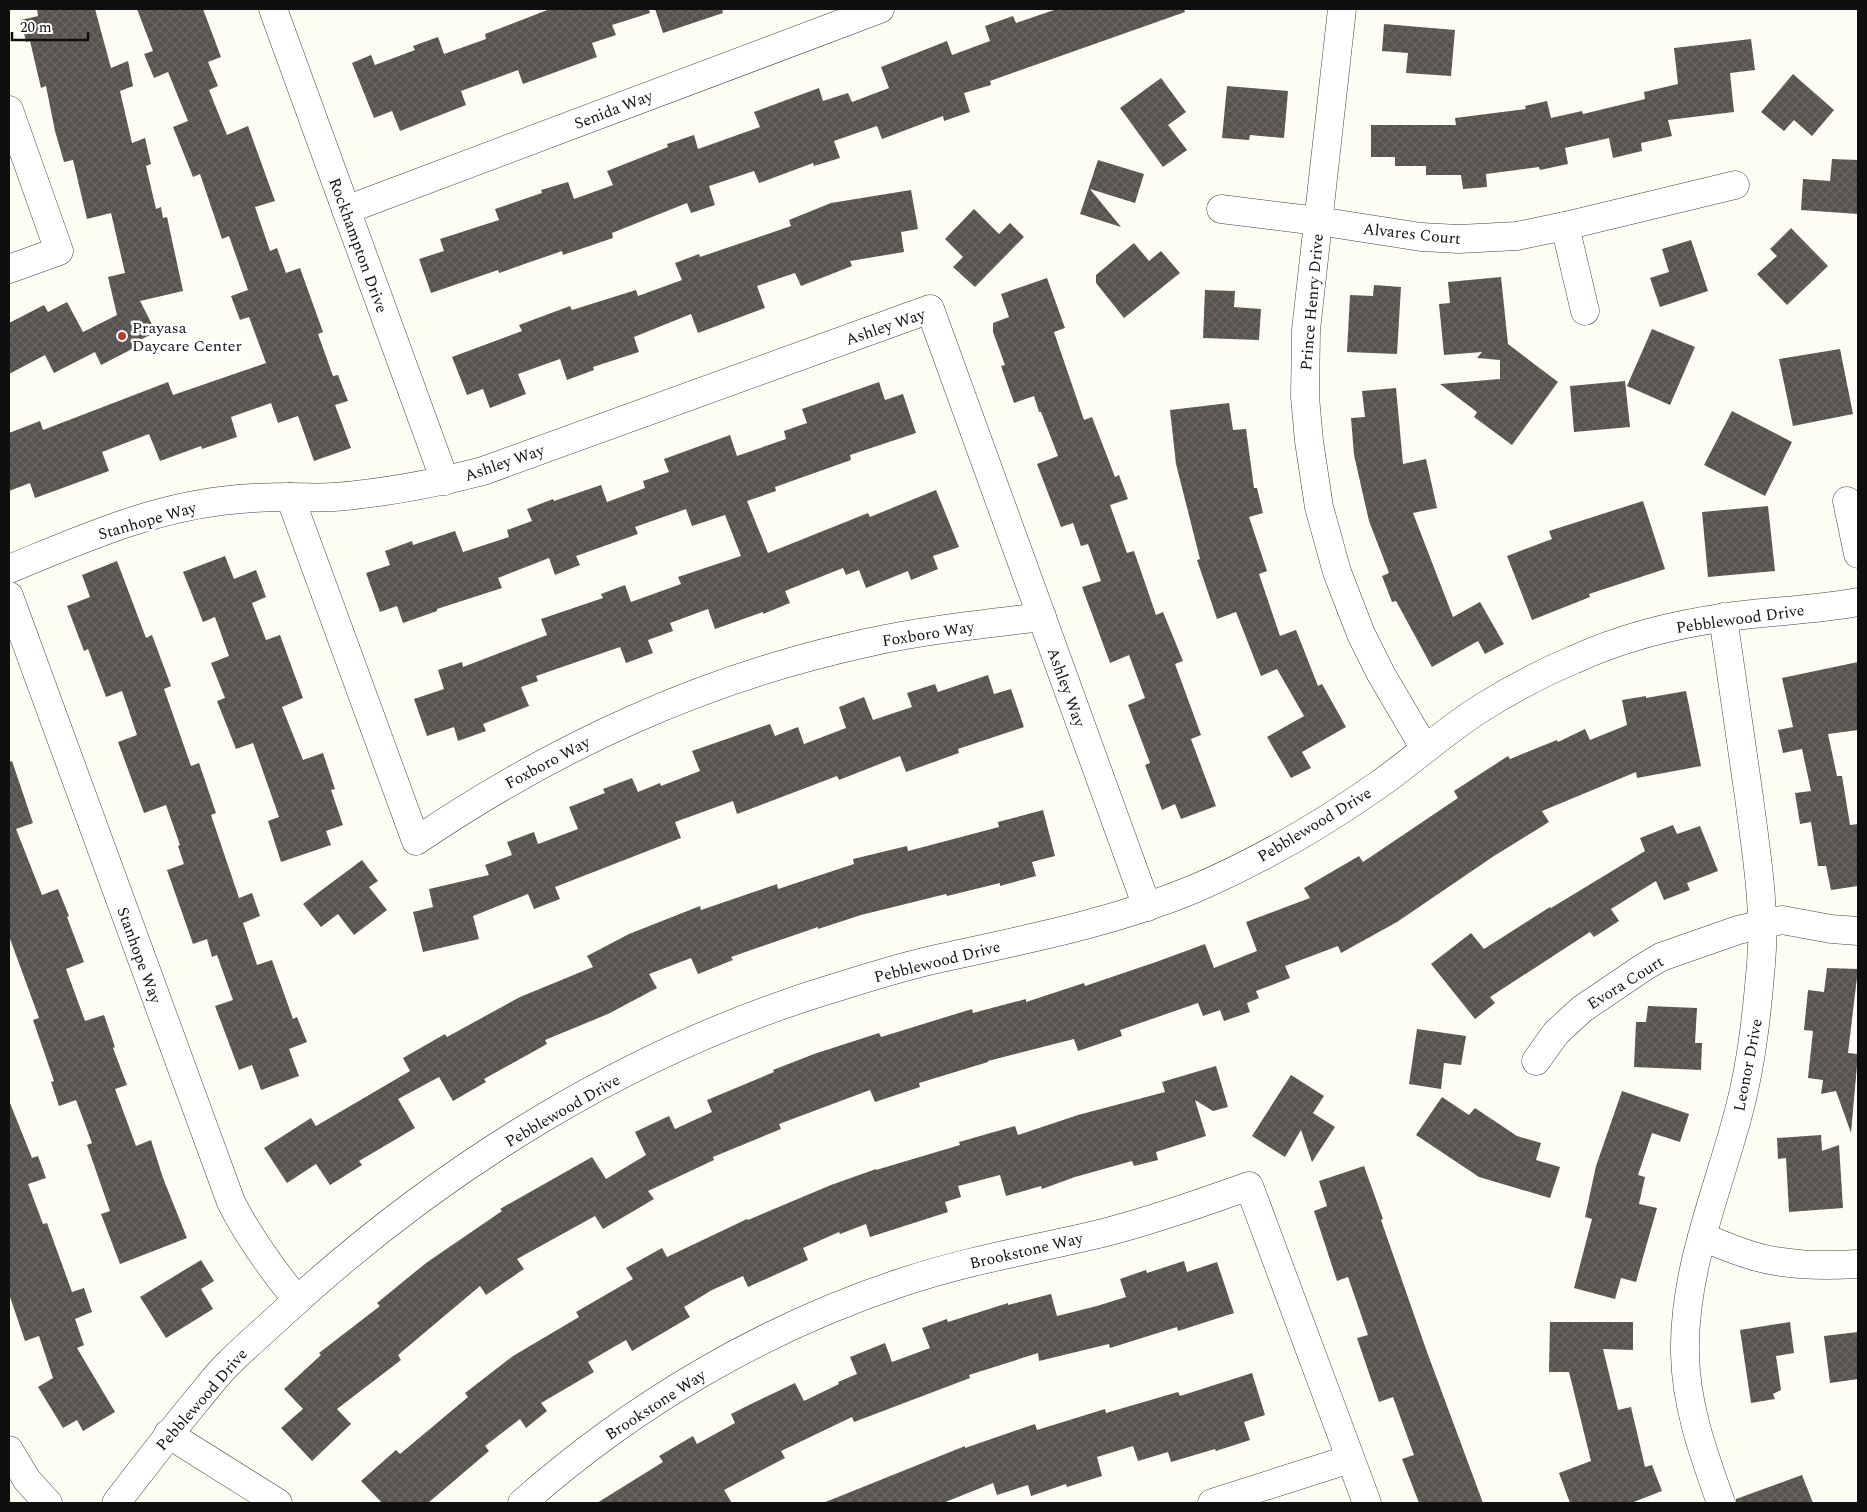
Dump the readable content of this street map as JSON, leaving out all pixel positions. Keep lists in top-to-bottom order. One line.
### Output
{"streets":{"street":["Senida Way","Alvares Court","Rockhampton Drive","Prince Henry Drive","Ashley Way","Stanhope Way","Pebblewood Drive","Foxboro Way","Evora Court","Leonor Drive","Brookstone Way"]},"crossings":[["Senida Way","Rockhampton Drive"],["Alvares Court","Prince Henry Drive"],["Rockhampton Drive","Ashley Way"],["Prince Henry Drive","Pebblewood Drive"],["Ashley Way","Stanhope Way"],["Ashley Way","Pebblewood Drive"],["Ashley Way","Foxboro Way"],["Stanhope Way","Pebblewood Drive"],["Stanhope Way","Foxboro Way"],["Pebblewood Drive","Leonor Drive"],["Evora Court","Leonor Drive"]],"places":["Prayasa Daycare Center"],"scale_bar":"20 m"}
